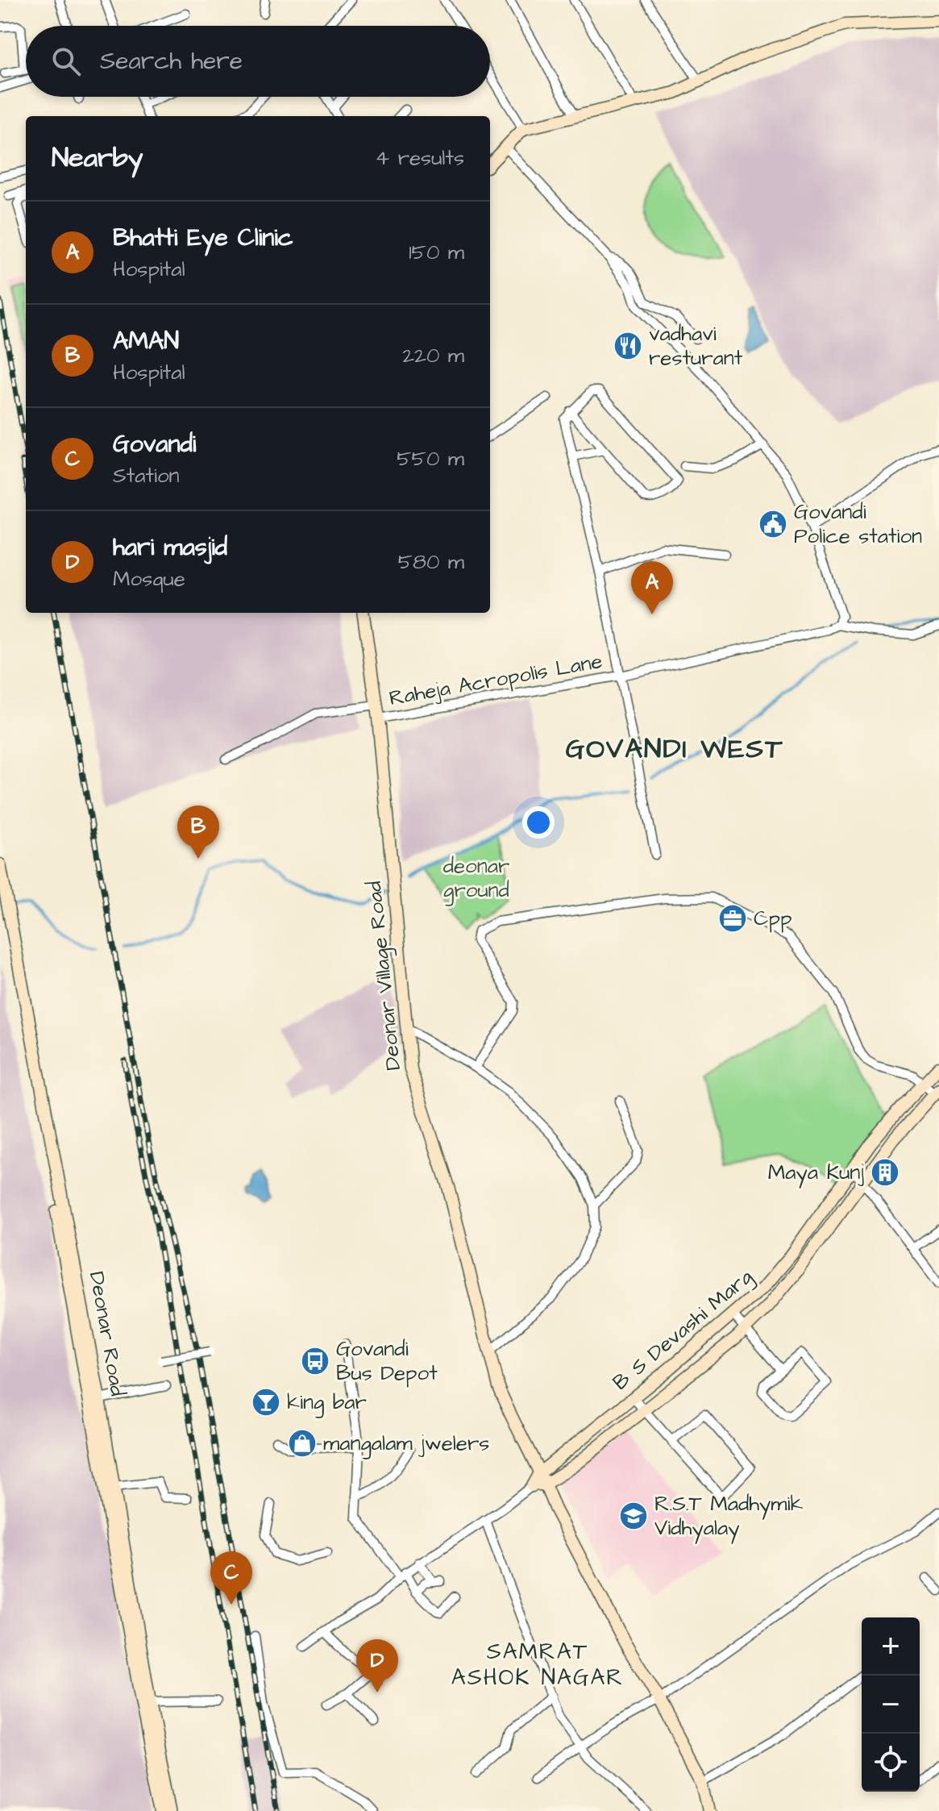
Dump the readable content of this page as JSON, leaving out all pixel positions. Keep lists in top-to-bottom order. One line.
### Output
{"streets":{"main road":["Deonar Village Road","B S Devashi Marg","Deonar Road"],"street":["Raheja Acropolis Lane"]},"crossings":[["Raheja Acropolis Lane","Deonar Village Road"],["Deonar Village Road","B S Devashi Marg"]],"districts":["GOVANDI WEST","SAMRAT ASHOK NAGAR"],"parks":["deonar ground"],"places":{"restaurant":["vadhavi resturant"],"public building":["Govandi Police station"],"office":["Cpp"],"building":["Maya Kunj"],"bus stop":["Govandi Bus Depot"],"bar":["king bar"],"shop":["mangalam jwelers"],"school or university":["R.S.T Madhymik Vidhyalay"]},"page":{"search":"Search here","heading":["Nearby","4 results"],"list":[{"mark":"A","name":"Bhatti Eye Clinic","note":"Hospital","value":"150 m"},{"mark":"B","name":"AMAN","note":"Hospital","value":"220 m"},{"mark":"C","name":"Govandi","note":"Station","value":"550 m"},{"mark":"D","name":"hari masjid","note":"Mosque","value":"580 m"}],"pins":["A","B","C","D"],"map_buttons":["+","−"]}}
